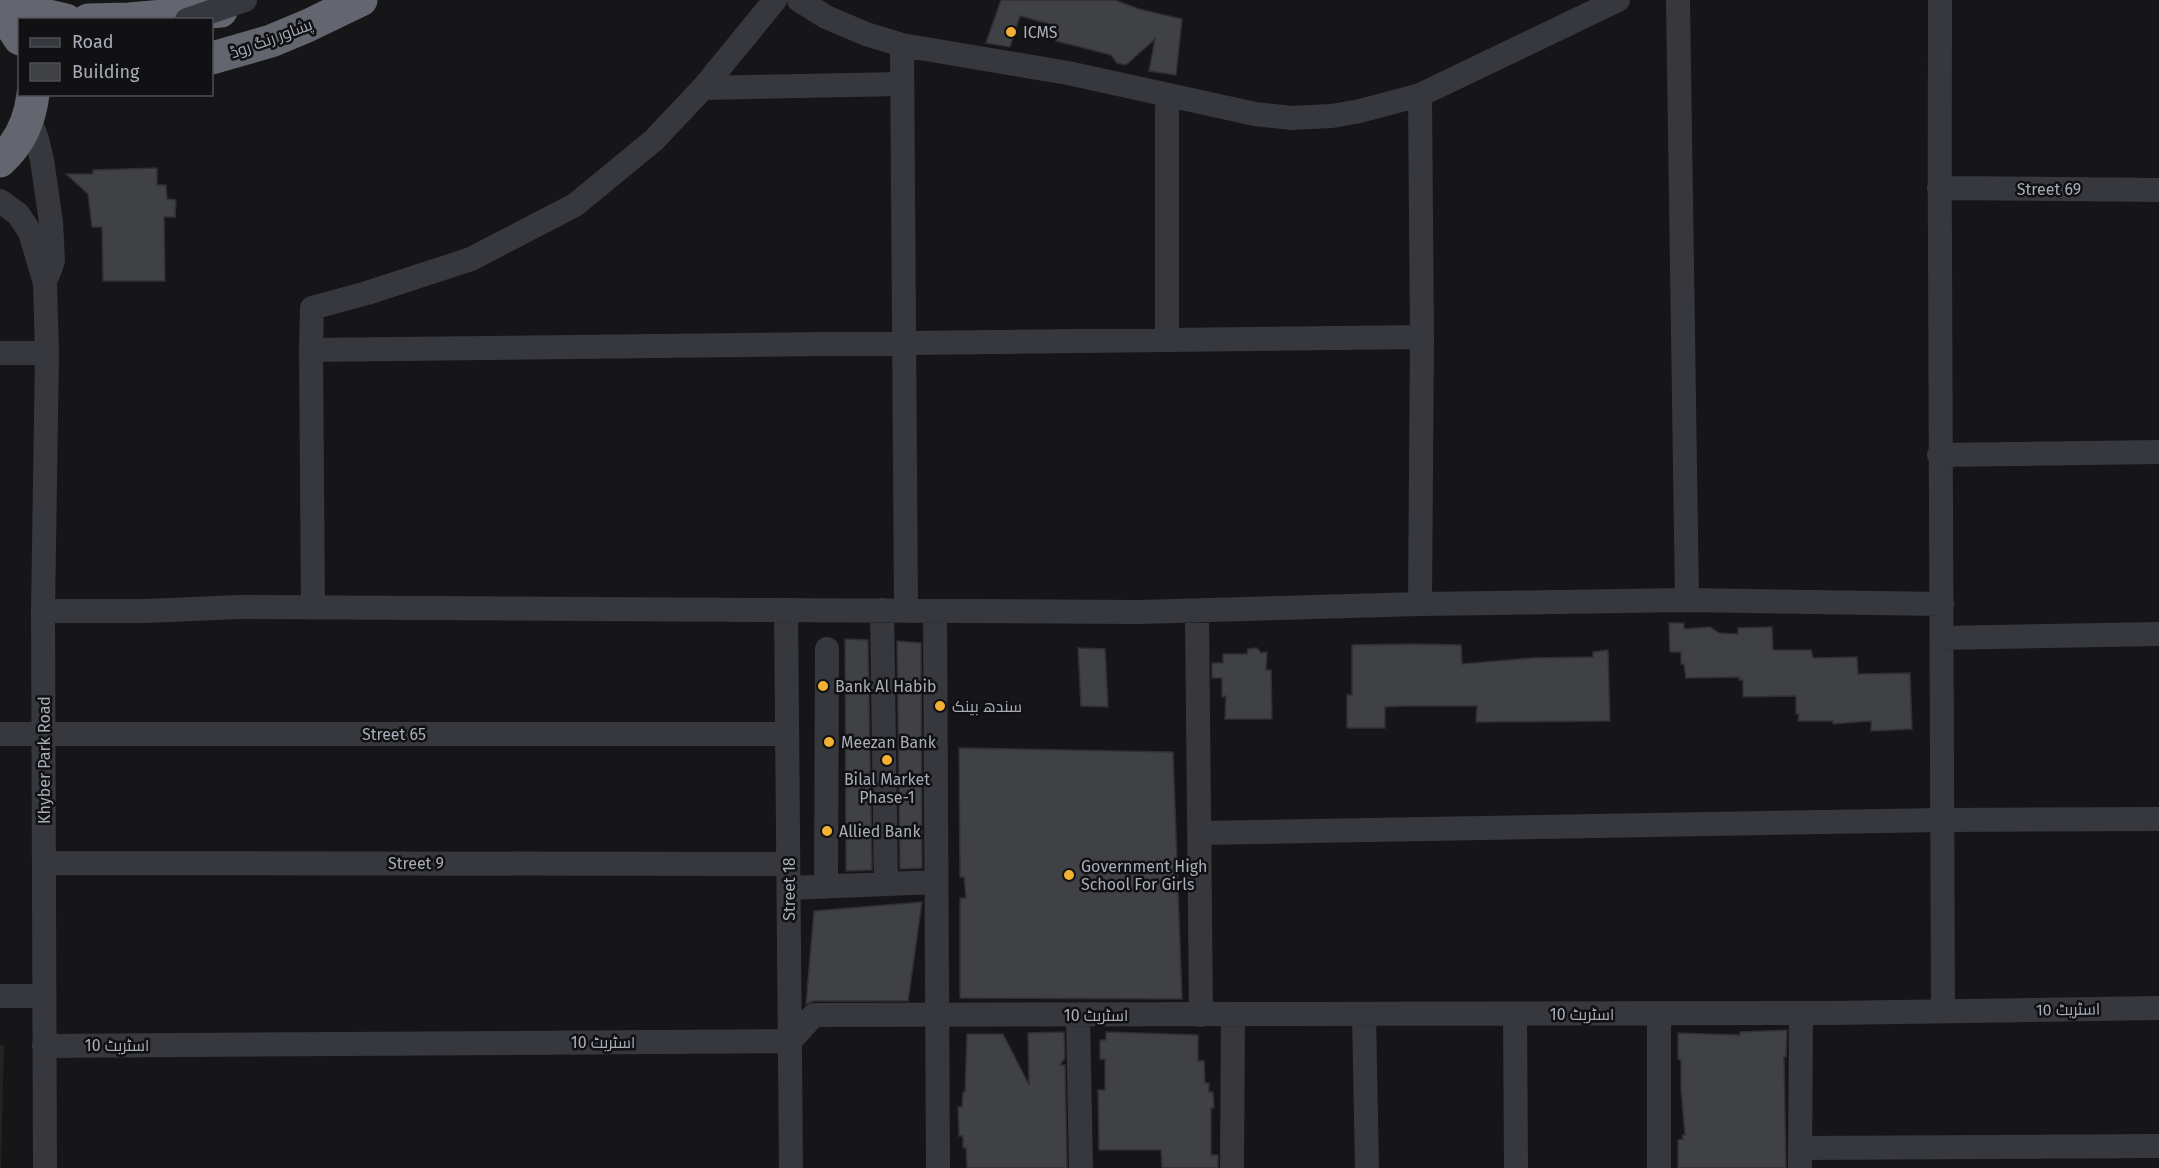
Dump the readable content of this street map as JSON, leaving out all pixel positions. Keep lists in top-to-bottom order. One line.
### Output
{"streets":{"highway":["پشاور رنگ روڈ"],"street":["Street 69","Street 65","Khyber Park Road","Street 9","Street 18","اسٹریٹ 10"]},"crossings":[["Street 65","Khyber Park Road"],["Street 65","Street 18"],["Khyber Park Road","Street 9"],["Khyber Park Road","اسٹریٹ 10"],["Street 9","Street 18"],["Street 18","اسٹریٹ 10"]],"places":["ICMS","Bank Al Habib","سندھ بینک","Meezan Bank","Bilal Market Phase-1","Allied Bank","Government High School For Girls"],"legend":["Road","Building"]}
